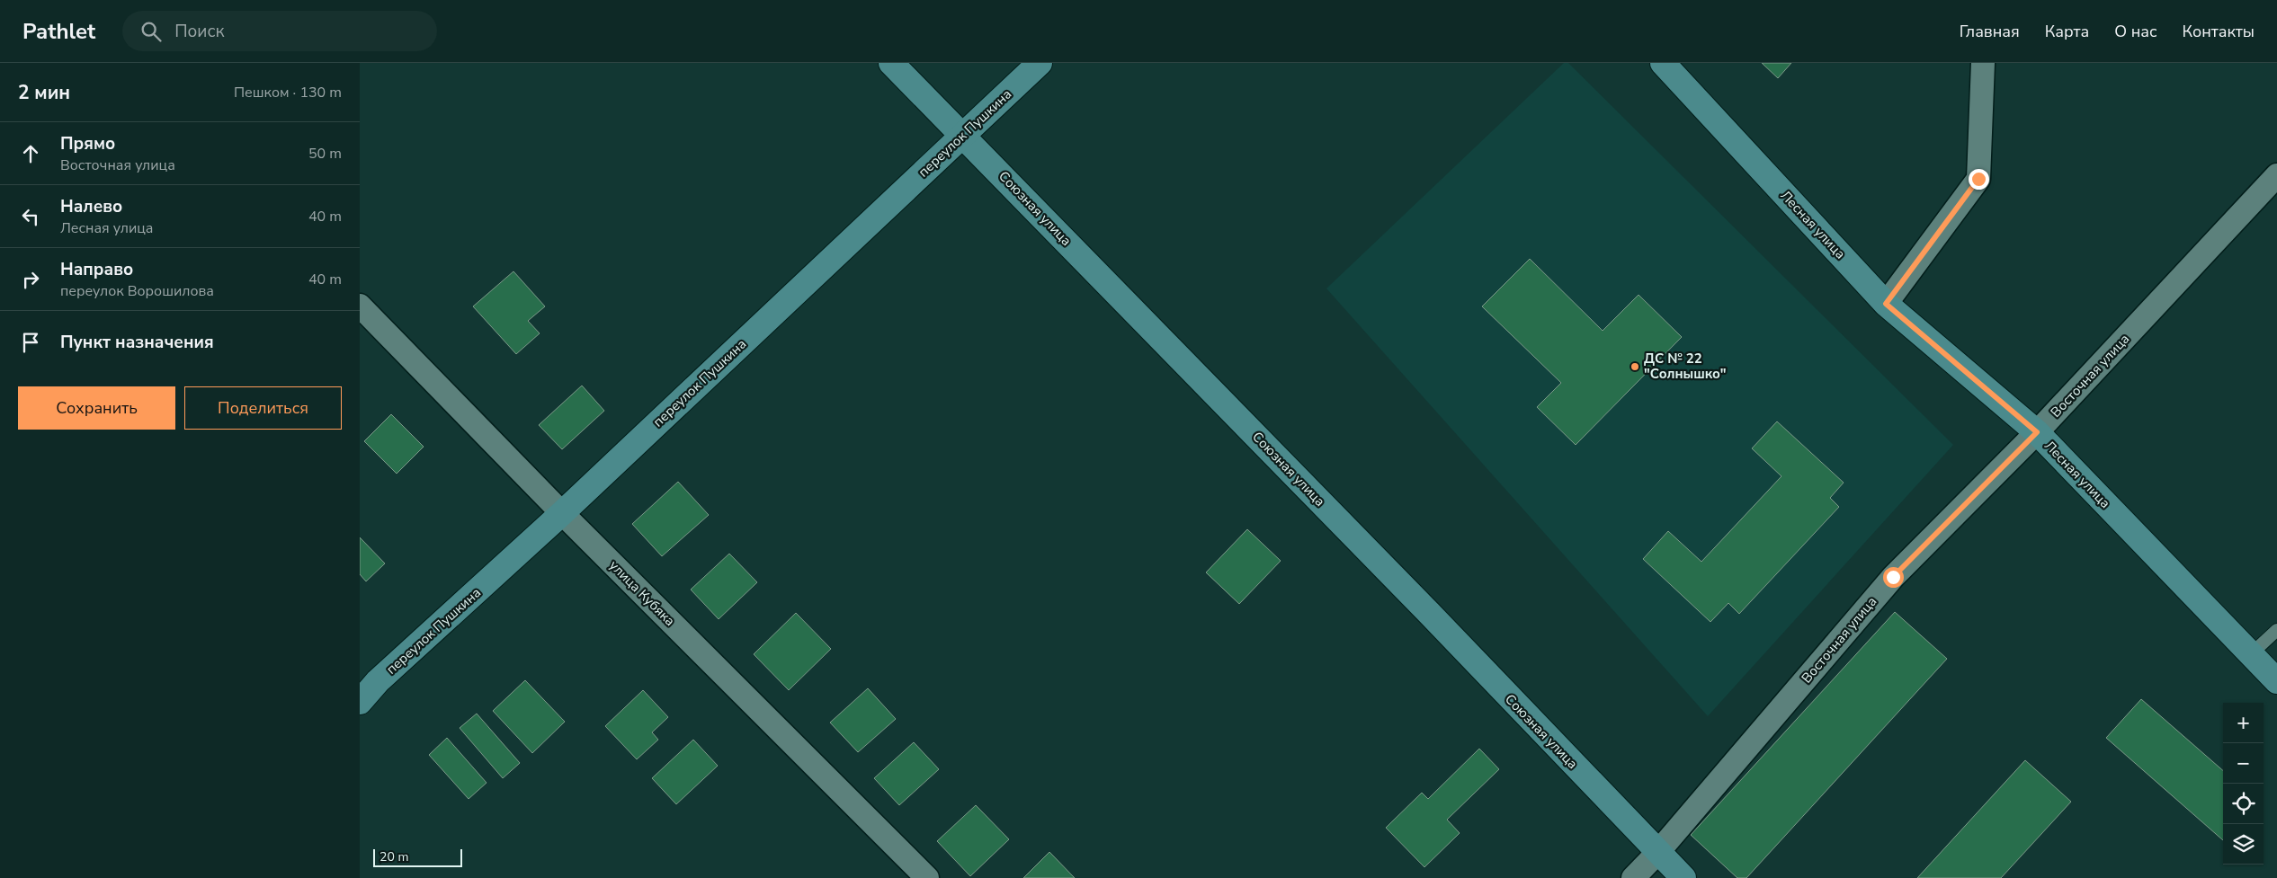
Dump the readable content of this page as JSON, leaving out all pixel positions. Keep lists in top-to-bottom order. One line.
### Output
{"streets":{"street":["переулок Пушкина","Союзная улица","Лесная улица","Восточная улица","улица Кубяка"]},"crossings":[["переулок Пушкина","Союзная улица"],["переулок Пушкина","улица Кубяка"],["Союзная улица","Восточная улица"],["Лесная улица","Восточная улица"]],"places":["ДС № 22 \"Солнышко\""],"scale_bar":"20 m","page":{"header":"Pathlet","search":"Поиск","nav":["Главная","Карта","О нас","Контакты"],"heading":["2 мин","Пешком · 130 m"],"list":[["Прямо","Восточная улица","50 m"],["Налево","Лесная улица","40 m"],["Направо","переулок Ворошилова","40 m"],"Пункт назначения"],"buttons":["Сохранить","Поделиться"],"map_buttons":["+","−"],"scale":"20 m"}}
